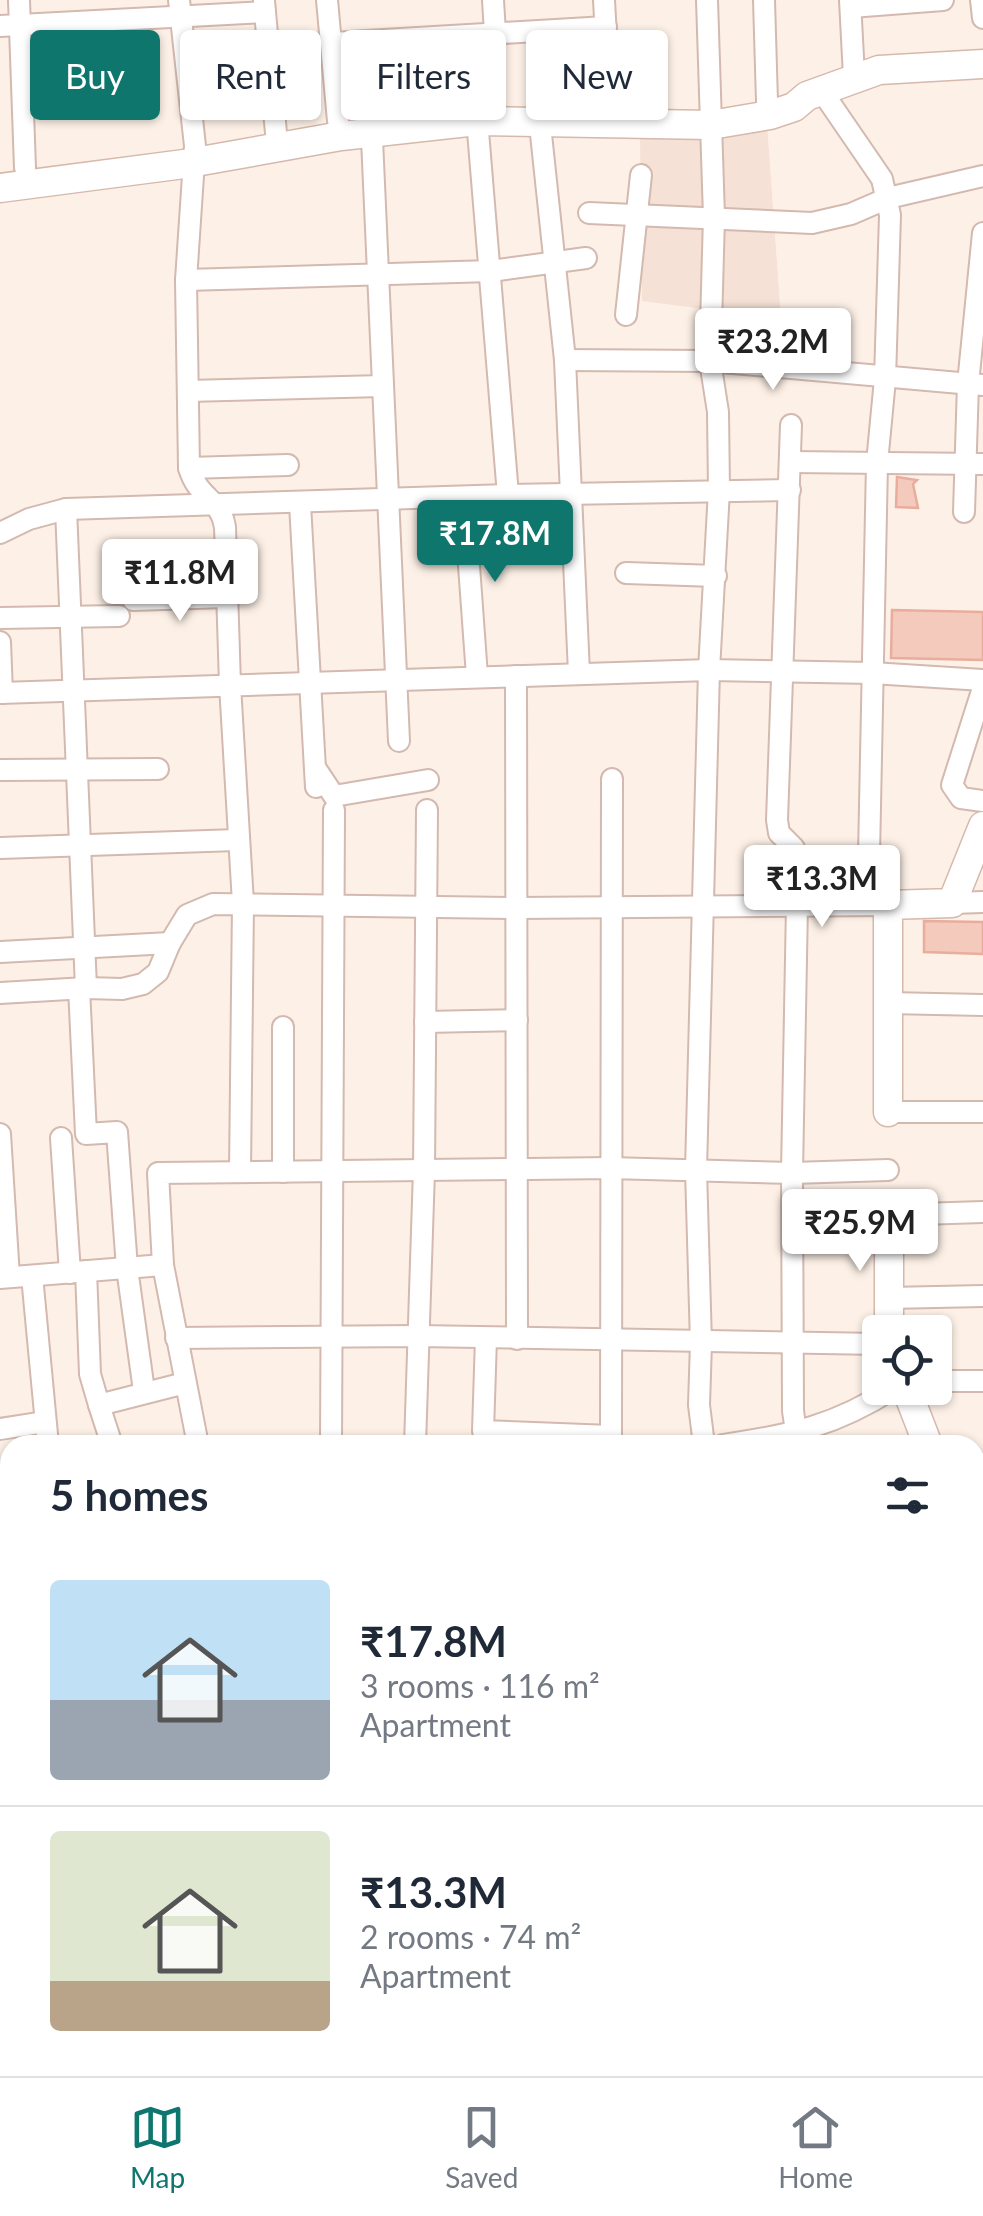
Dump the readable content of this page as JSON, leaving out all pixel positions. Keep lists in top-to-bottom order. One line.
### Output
{"page":{"chip":["Buy","Rent","Filters","New"],"price":["₹23.2M","₹17.8M","₹11.8M","₹13.3M","₹25.9M"],"heading":"5 homes","list":[{"name":"₹17.8M","note":"3 rooms · 116 m² · Apartment"},{"name":"₹13.3M","note":"2 rooms · 74 m² · Apartment"}],"tabs":["Map","Saved","Home"]}}
